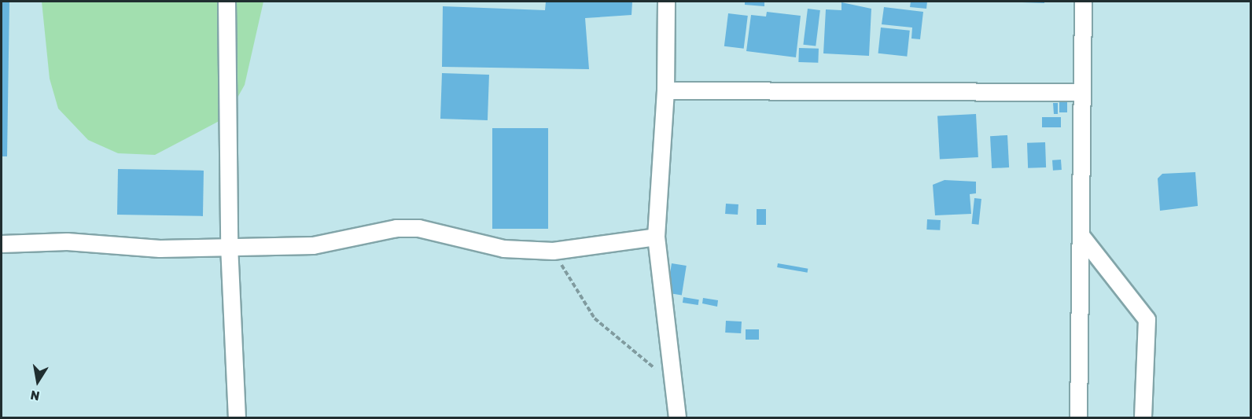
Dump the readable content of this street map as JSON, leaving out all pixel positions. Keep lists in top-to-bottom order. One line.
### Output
{"north":"bottom"}
